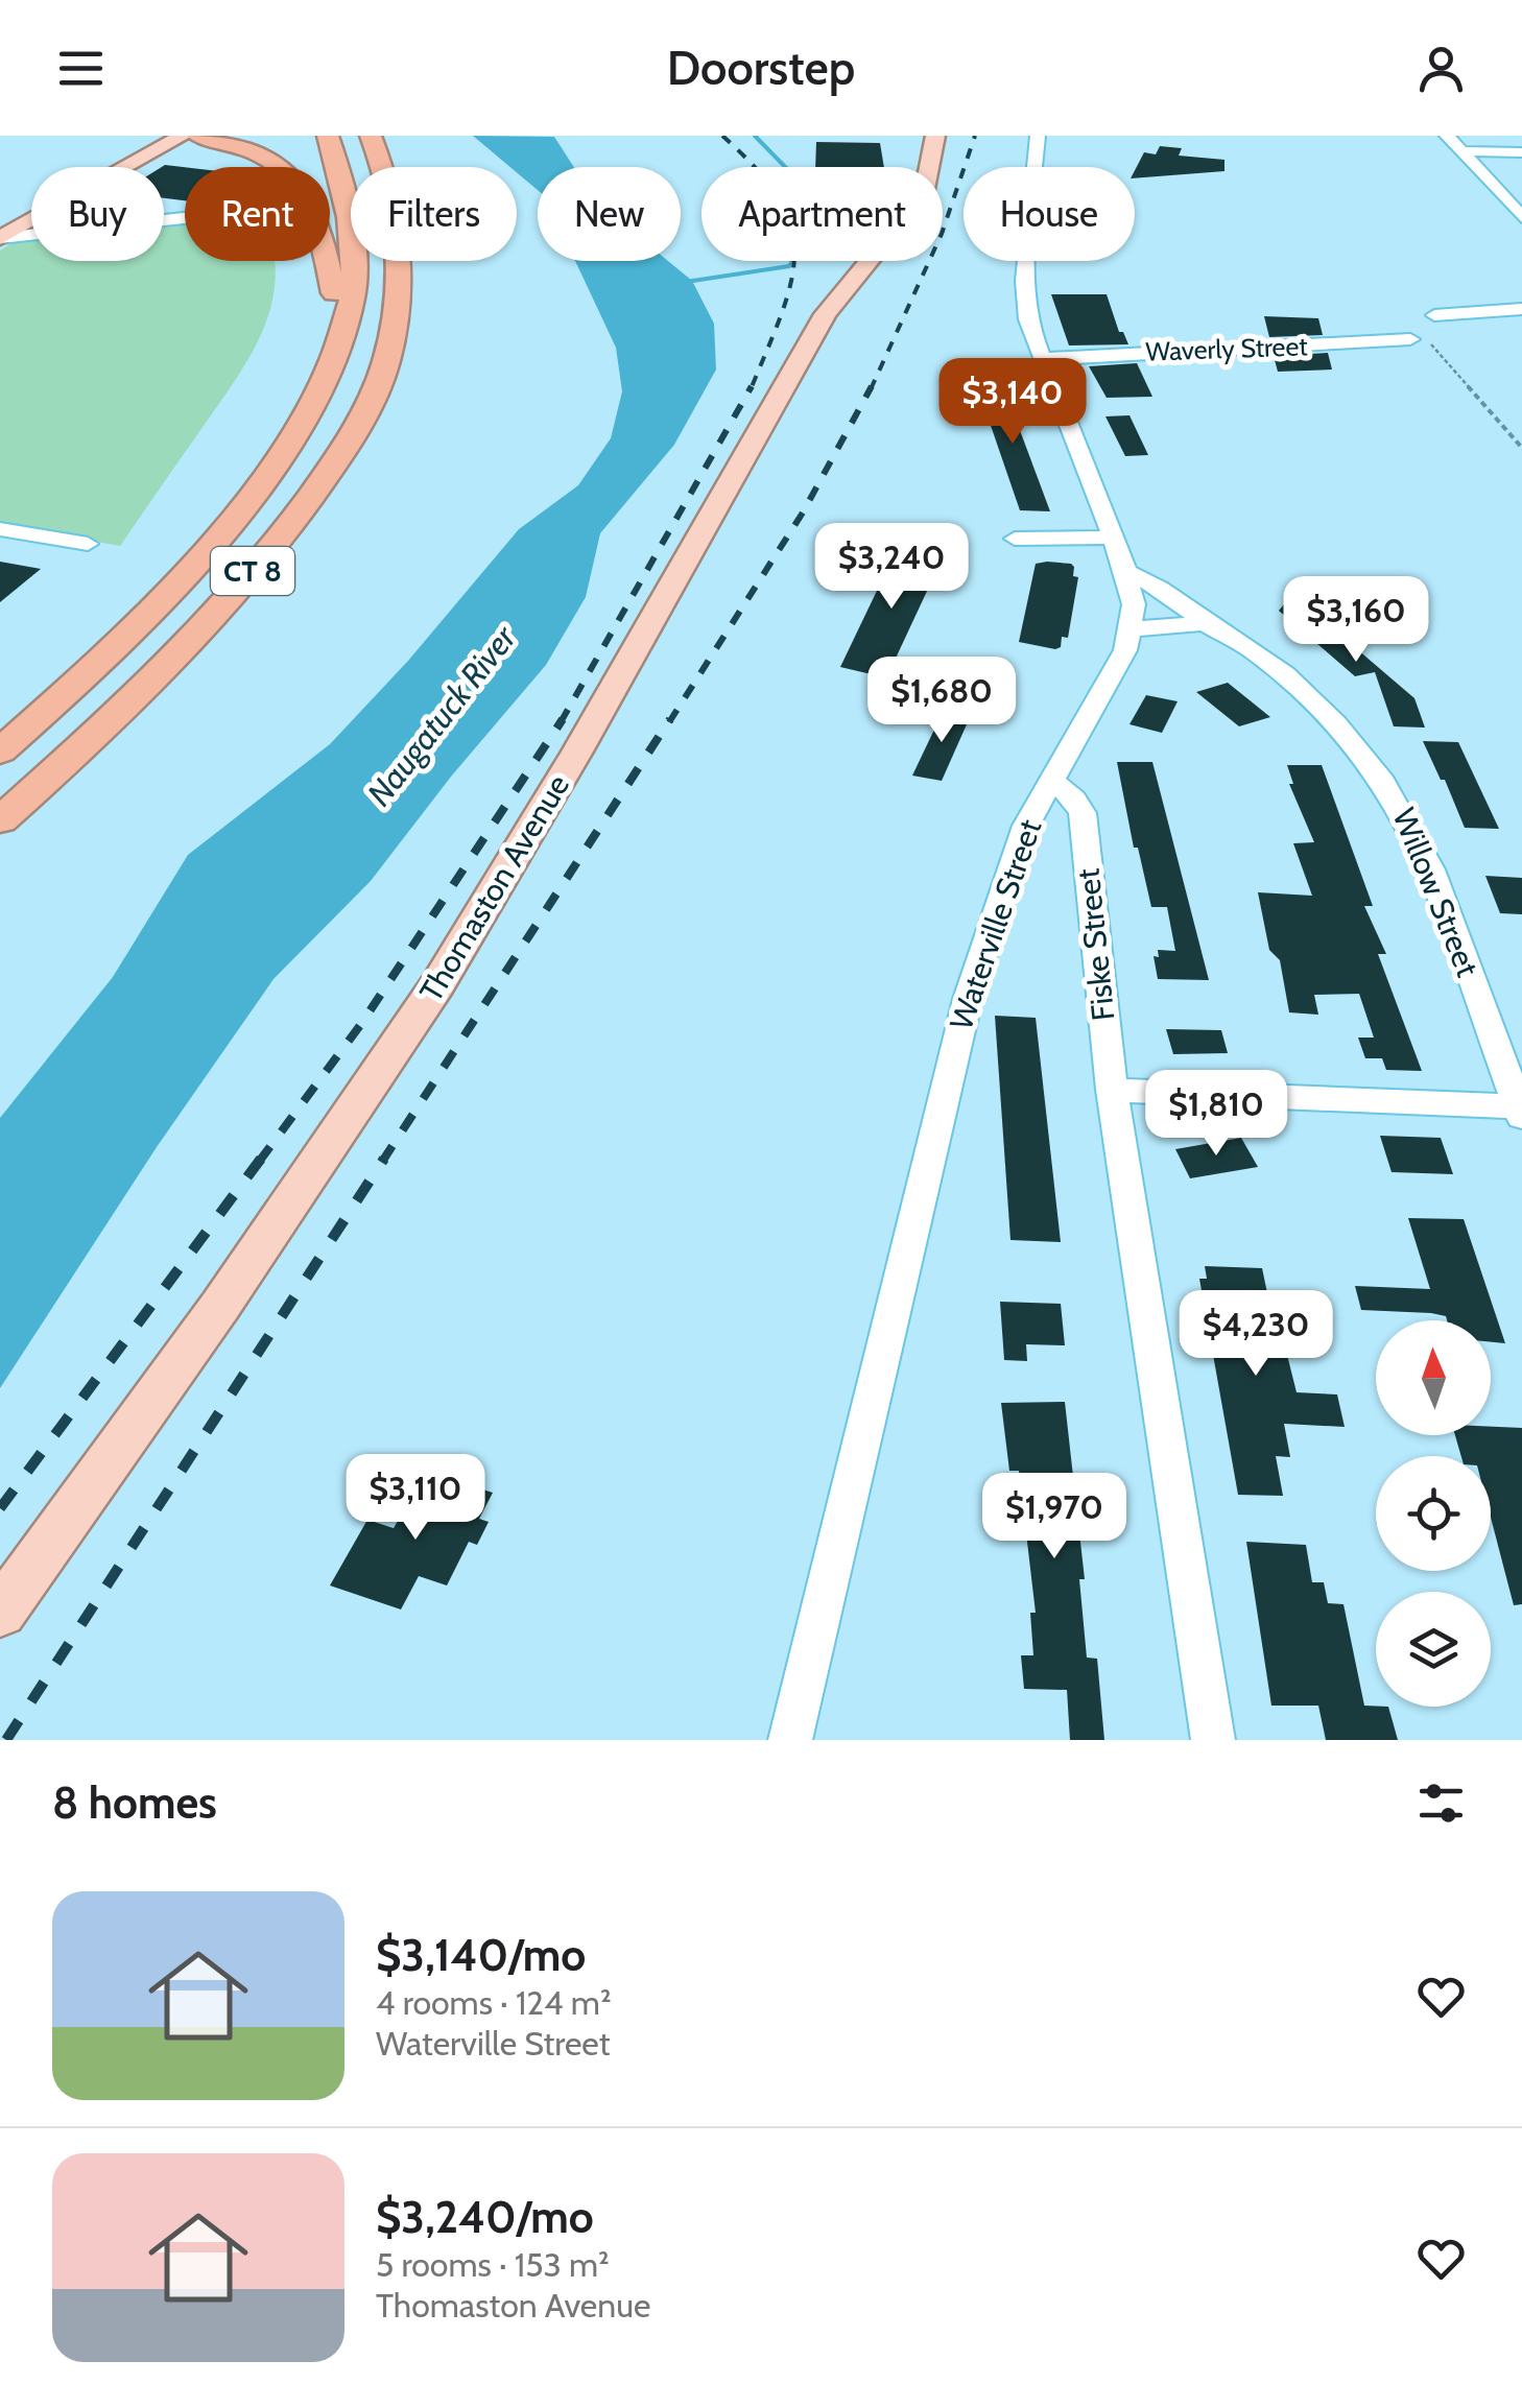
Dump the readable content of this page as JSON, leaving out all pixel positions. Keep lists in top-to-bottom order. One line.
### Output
{"streets":{"highway":["CT 8"],"main road":["Thomaston Avenue"],"street":["Waverly Street","Willow Street","Waterville Street","Fiske Street"]},"crossings":[["Waverly Street","Waterville Street"],["Willow Street","Waterville Street"],["Waterville Street","Fiske Street"]],"water":["Naugatuck River"],"north":"top","page":{"header":"Doorstep","chip":["Buy","Rent","Filters","New","Apartment","House"],"price":["$3,140","$3,240","$3,160","$1,680","$1,810","$4,230","$3,110","$1,970"],"heading":"8 homes","list":[{"name":"$3,140/mo","note":"4 rooms · 124 m² · Waterville Street"},{"name":"$3,240/mo","note":"5 rooms · 153 m² · Thomaston Avenue"}]}}
